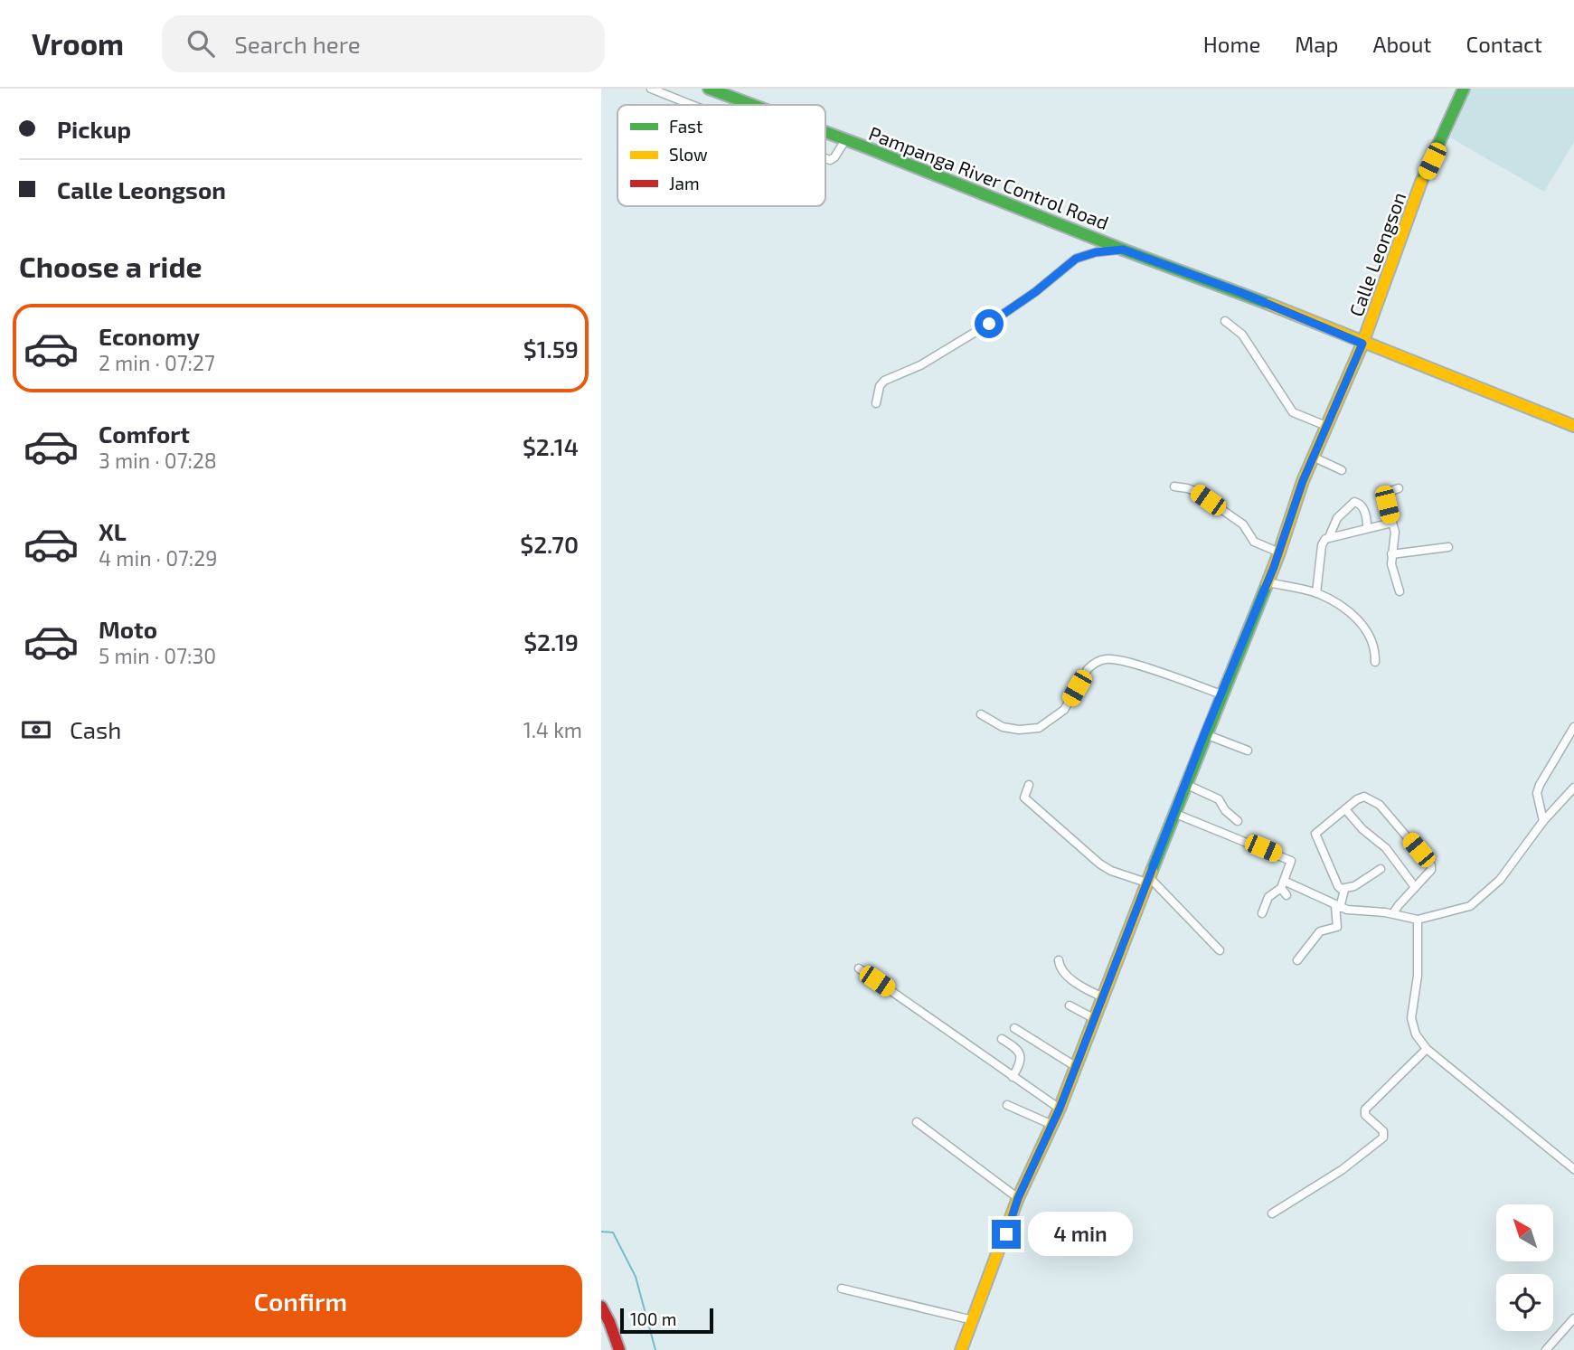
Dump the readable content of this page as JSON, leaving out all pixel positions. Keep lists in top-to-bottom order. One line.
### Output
{"streets":{"main road":["Pampanga River Control Road","Calle Leongson"]},"crossings":[["Pampanga River Control Road","Calle Leongson"]],"legend":["Fast","Slow","Jam"],"scale_bar":"100 m","north":"top left","page":{"header":"Vroom","search":"Search here","nav":["Home","Map","About","Contact"],"banner":["Pickup","Calle Leongson"],"heading":"Choose a ride","list":[{"name":"Economy","note":"2 min · 07:27","value":"$1.59"},{"name":"Comfort","note":"3 min · 07:28","value":"$2.14"},{"name":"XL","note":"4 min · 07:29","value":"$2.70"},{"name":"Moto","note":"5 min · 07:30","value":"$2.19"}],"pay":["Cash","1.4 km"],"bubble":"4 min","buttons":"Confirm","scale":"100 m"}}
